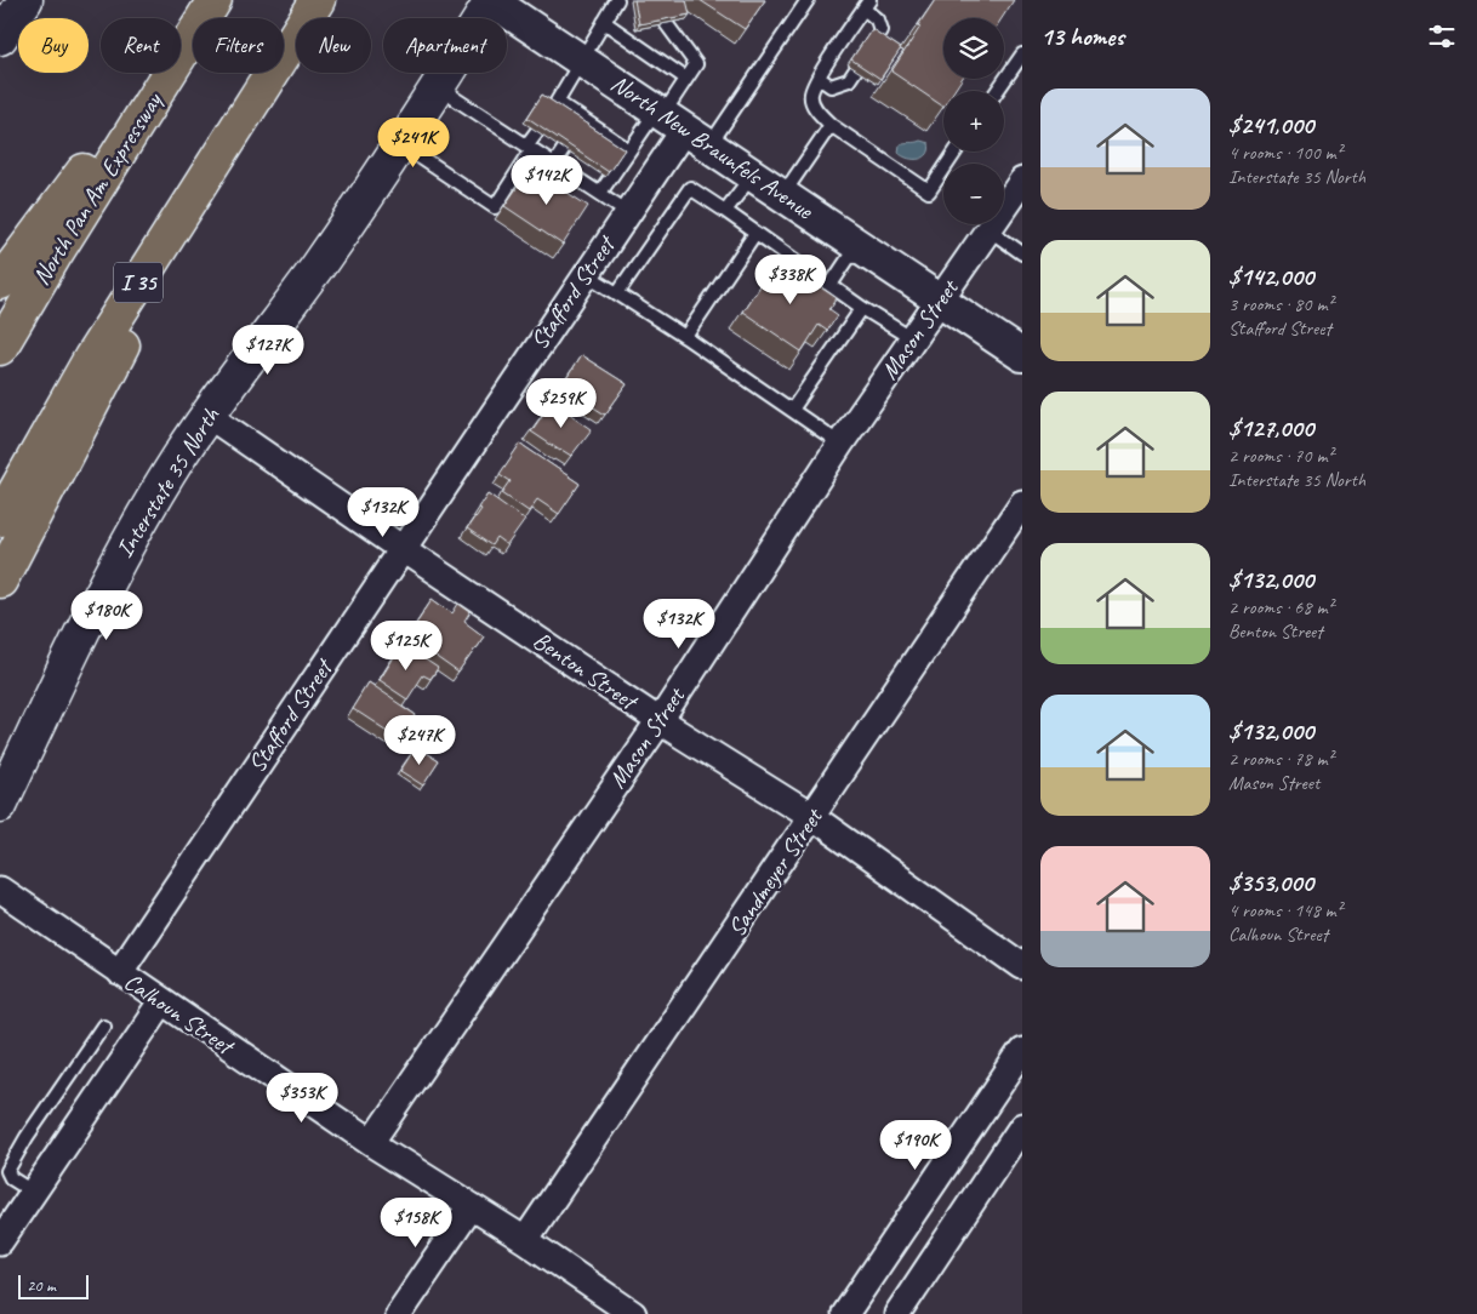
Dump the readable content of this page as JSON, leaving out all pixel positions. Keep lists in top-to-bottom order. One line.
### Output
{"streets":{"highway":["North Pan Am Expressway","I 35"],"main road":["Interstate 35 North"],"street":["North New Braunfels Avenue","Stafford Street","Mason Street","Benton Street","Sandmeyer Street","Calhoun Street"]},"crossings":[["North New Braunfels Avenue","Stafford Street"],["North New Braunfels Avenue","Mason Street"],["North New Braunfels Avenue","Interstate 35 North"],["Stafford Street","Benton Street"],["Stafford Street","Calhoun Street"],["Mason Street","Benton Street"],["Mason Street","Calhoun Street"],["Interstate 35 North","Benton Street"],["Benton Street","Sandmeyer Street"],["Sandmeyer Street","Calhoun Street"]],"scale_bar":"20 m","page":{"heading":"13 homes","map_buttons":["+","−"],"chip":["Buy","Rent","Filters","New","Apartment"],"list":[{"name":"$241,000","note":"4 rooms · 100 m² · Interstate 35 North"},{"name":"$142,000","note":"3 rooms · 80 m² · Stafford Street"},{"name":"$127,000","note":"2 rooms · 70 m² · Interstate 35 North"},{"name":"$132,000","note":"2 rooms · 68 m² · Benton Street"},{"name":"$132,000","note":"2 rooms · 78 m² · Mason Street"},{"name":"$353,000","note":"4 rooms · 148 m² · Calhoun Street"}],"price":["$241K","$142K","$338K","$127K","$259K","$132K","$180K","$132K","$125K","$247K","$353K","$190K","$158K"],"scale":"20 m"}}
